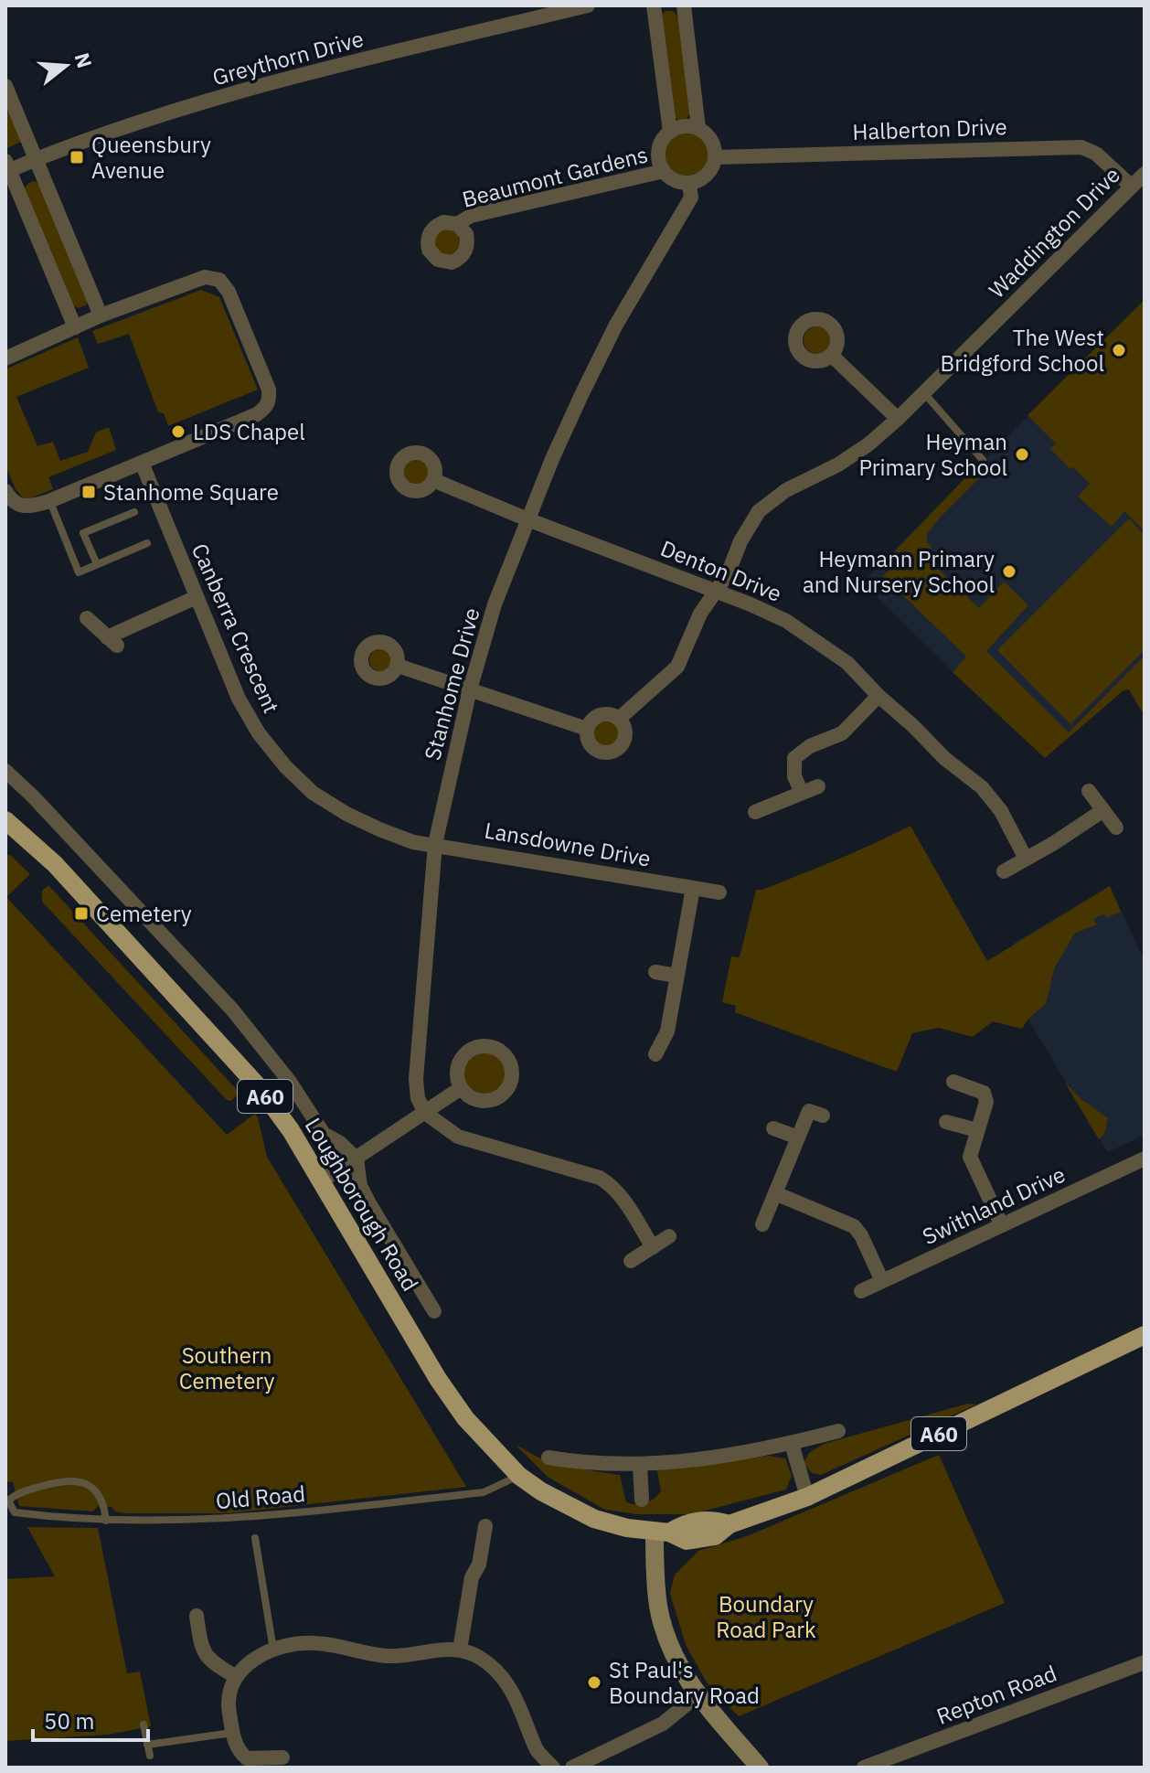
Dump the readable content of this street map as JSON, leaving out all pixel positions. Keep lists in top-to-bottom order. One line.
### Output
{"streets":{"main road":["A60","Loughborough Road"],"street":["Greythorn Drive","Halberton Drive","Beaumont Gardens","Waddington Drive","Denton Drive","Canberra Crescent","Stanhome Drive","Lansdowne Drive","Swithland Drive","Repton Road"],"lane":["Old Road"]},"crossings":[["Halberton Drive","Beaumont Gardens"],["Halberton Drive","Waddington Drive"],["Halberton Drive","Stanhome Drive"],["Beaumont Gardens","Stanhome Drive"],["Waddington Drive","Denton Drive"],["Denton Drive","Stanhome Drive"],["Canberra Crescent","Stanhome Drive"],["Canberra Crescent","Lansdowne Drive"],["Stanhome Drive","Lansdowne Drive"],["Loughborough Road","Old Road"]],"parks":["Southern Cemetery","Boundary Road Park"],"places":{"transit":["Queensbury Avenue","Stanhome Square","Cemetery"],"other":["The West Bridgford School","LDS Chapel","Heyman Primary School","Heymann Primary and Nursery School","St Paul's Boundary Road"]},"scale_bar":"50 m","north":"right"}
